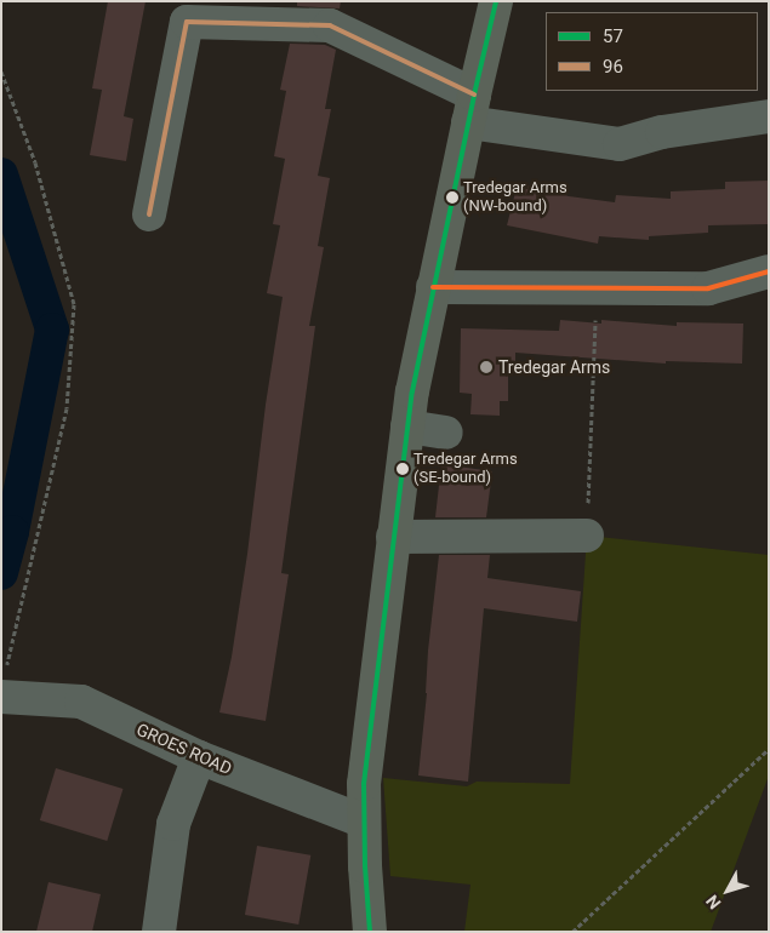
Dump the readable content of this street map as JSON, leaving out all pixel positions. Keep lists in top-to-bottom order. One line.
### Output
{"streets":{"street":["GROES ROAD"]},"places":["Tredegar Arms (NW-bound)","Tredegar Arms","Tredegar Arms (SE-bound)"],"lines":["transit line 57","transit line 96"],"legend":["57","96"],"north":"bottom left"}
